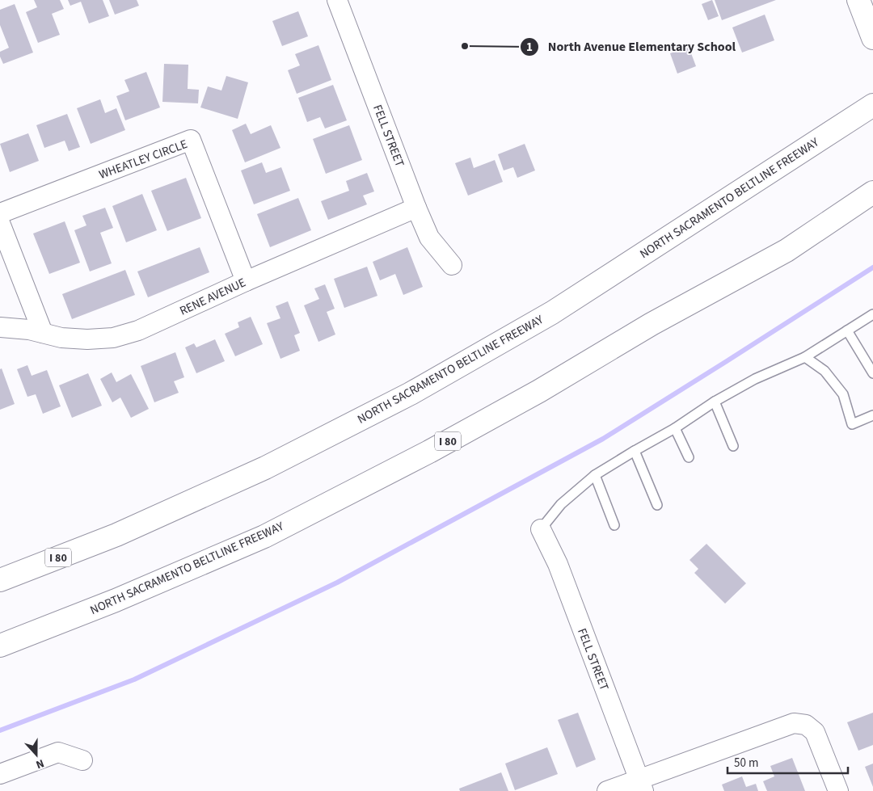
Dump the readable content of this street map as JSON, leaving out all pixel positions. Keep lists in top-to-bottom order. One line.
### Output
{"streets":{"main road":["NORTH SACRAMENTO BELTLINE FREEWAY","I 80"],"street":["FELL STREET","WHEATLEY CIRCLE","RENE AVENUE"]},"crossings":[["FELL STREET","RENE AVENUE"],["WHEATLEY CIRCLE","RENE AVENUE"]],"places":["North Avenue Elementary School"],"scale_bar":"50 m","north":"bottom"}
